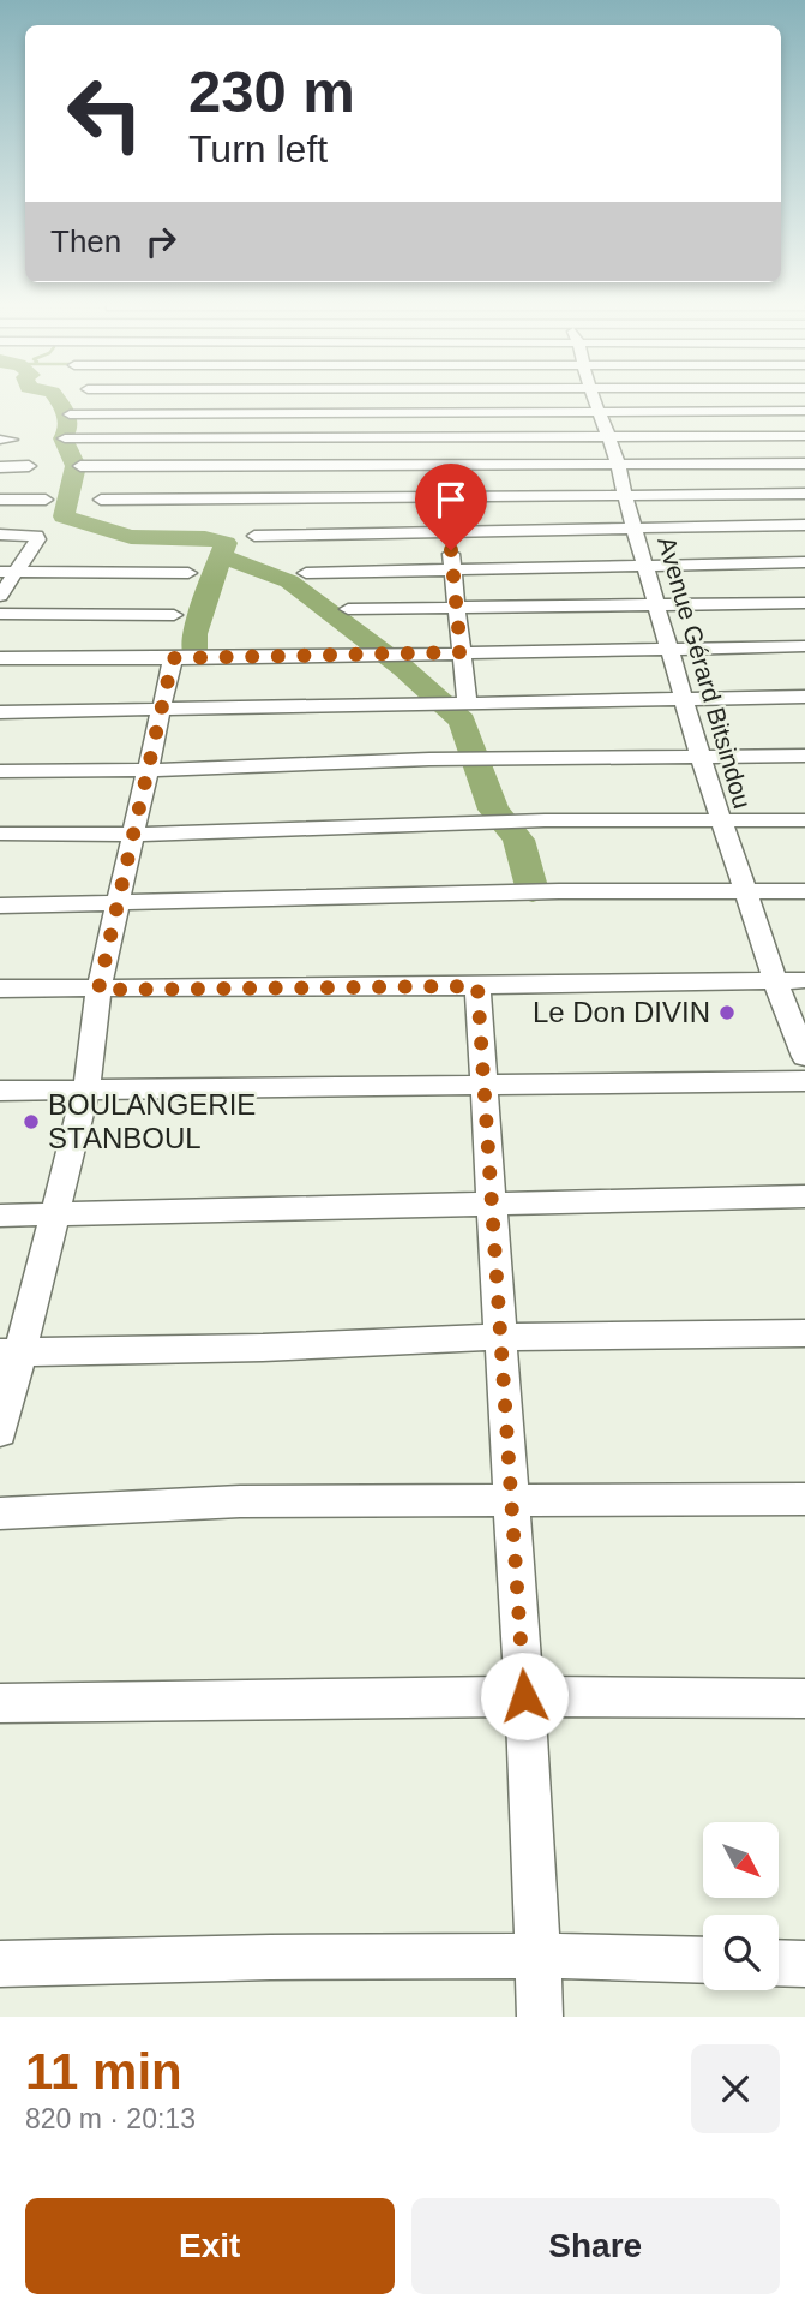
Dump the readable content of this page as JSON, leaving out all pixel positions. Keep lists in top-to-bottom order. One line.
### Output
{"streets":{"street":["Avenue Gérard Bitsindou"]},"places":["Le Don DIVIN","BOULANGERIE STANBOUL"],"north":"bottom right","page":{"turn":["230 m","Turn left"],"then":"Then","heading":["11 min","820 m · 20:13"],"buttons":["Exit","Share"]}}
